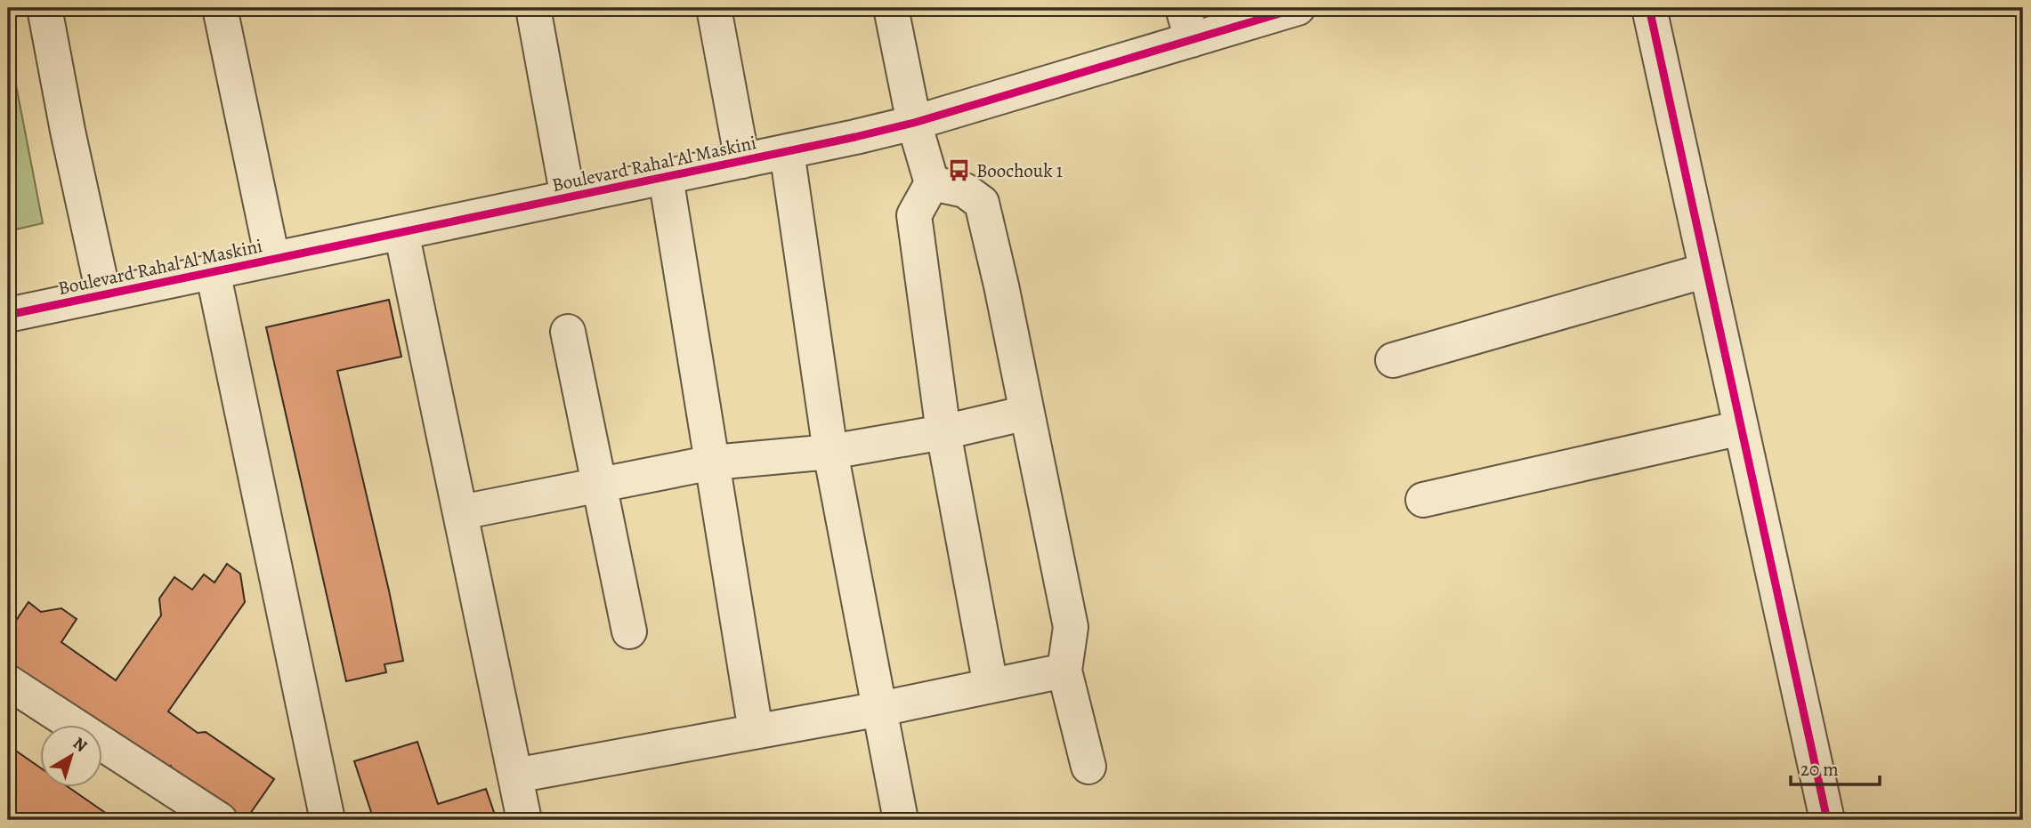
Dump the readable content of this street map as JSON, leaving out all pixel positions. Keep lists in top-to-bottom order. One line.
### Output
{"streets":{"street":["Boulevard Rahal Al Maskini"]},"places":{"bus stop":["Boochouk 1"]},"scale_bar":"20 m","north":"top right"}
